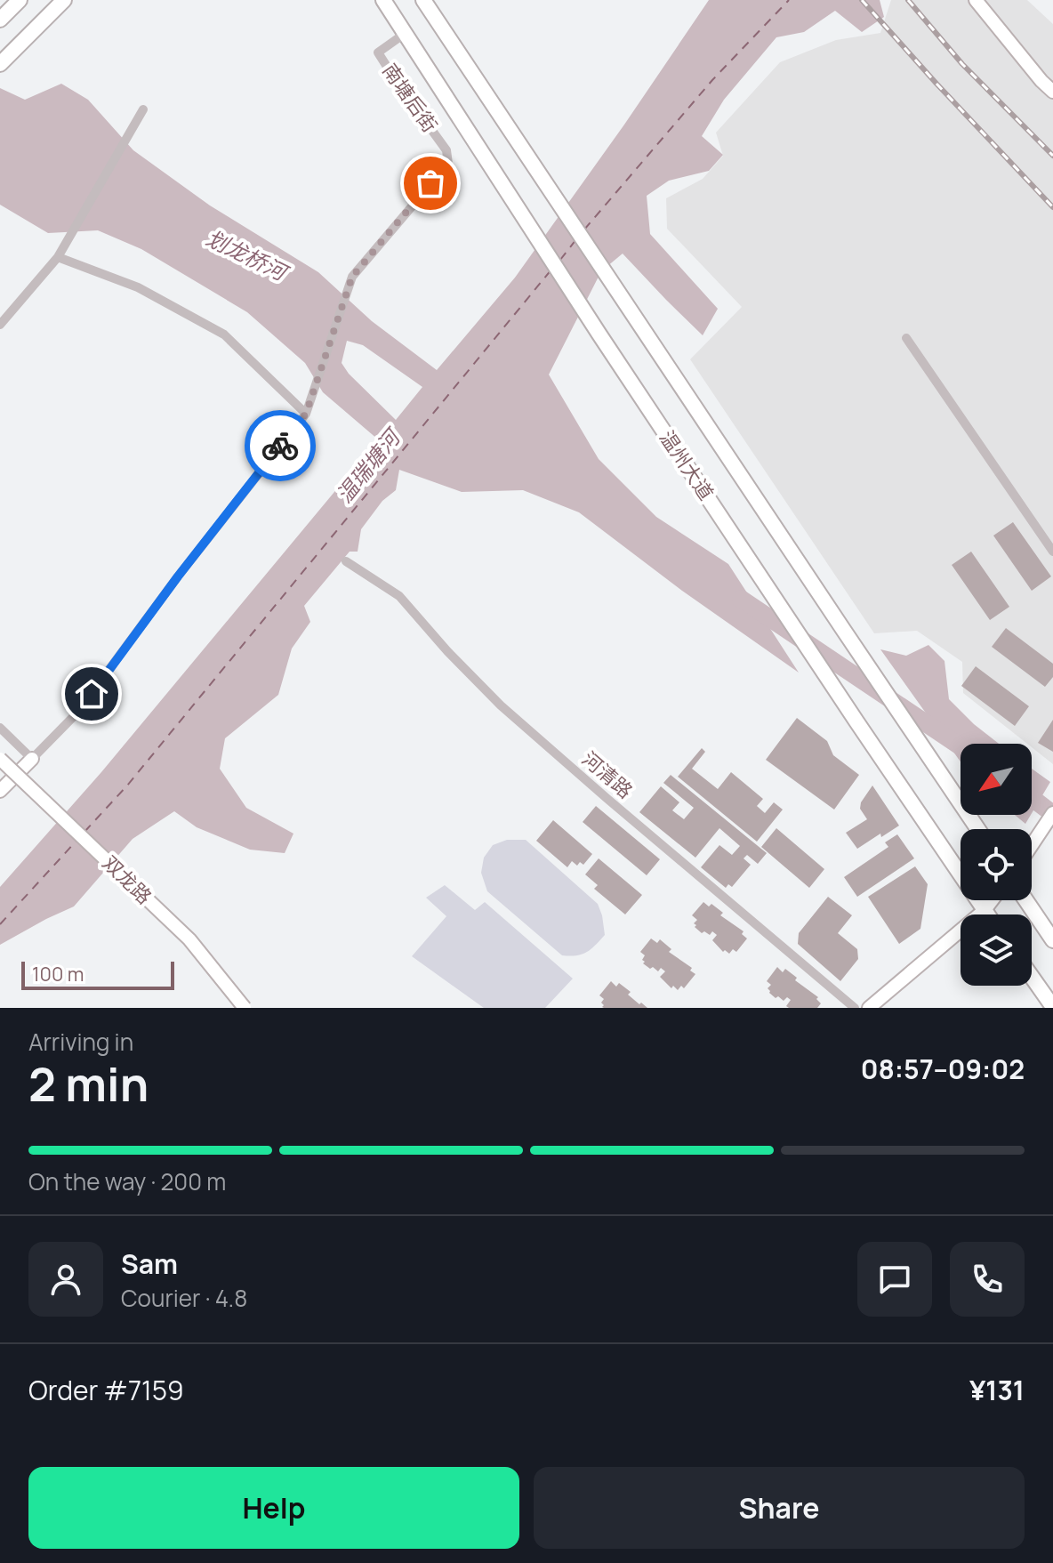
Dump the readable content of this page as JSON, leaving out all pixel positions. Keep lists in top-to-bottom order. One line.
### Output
{"streets":{"main road":["南塘后街","温州大道","双龙路"],"street":["河清路"]},"crossings":[["南塘后街","温州大道"]],"water":["划龙桥河","温瑞塘河"],"scale_bar":"100 m","north":"bottom left","page":{"scale":"100 m","heading":["2 min","Arriving in","08:57–09:02"],"panel":["Sam","Courier · 4.8","Order #7159","¥131"],"bar":"On the way · 200 m","buttons":["Help","Share"]}}
